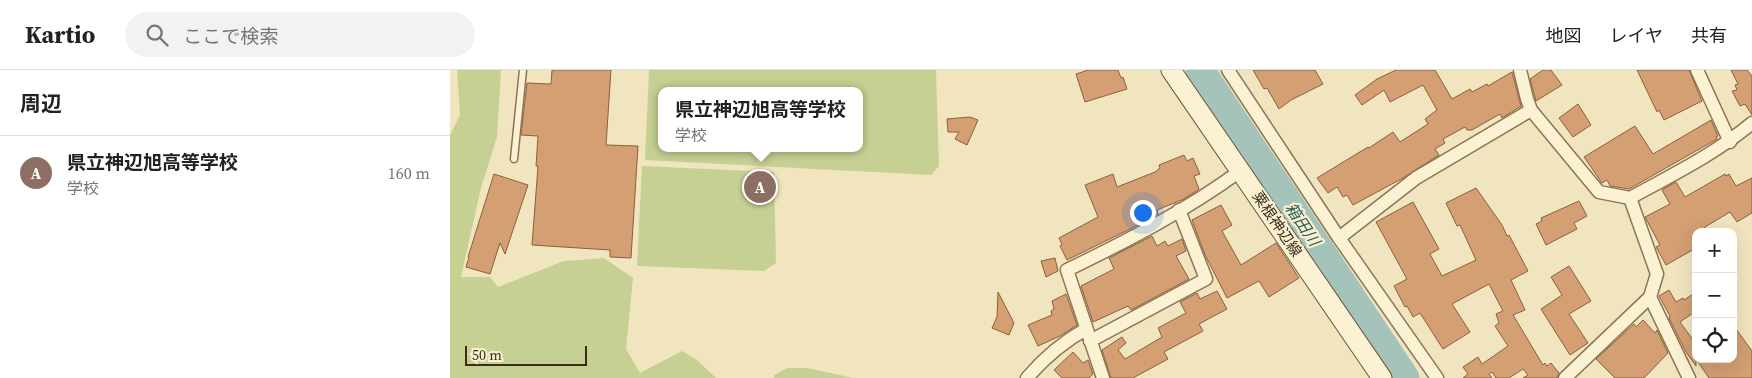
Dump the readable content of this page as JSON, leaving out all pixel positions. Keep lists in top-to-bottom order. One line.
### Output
{"streets":{"main road":["粟根神辺線"]},"water":["箱田川"],"scale_bar":"50 m","page":{"header":"Kartio","search":"ここで検索","nav":["地図","レイヤ","共有"],"heading":"周辺","popup":["県立神辺旭高等学校","学校"],"list":[{"mark":"A","name":"県立神辺旭高等学校","note":"学校","value":"160 m"}],"pins":"A","map_buttons":["+","−"],"scale":"50 m"}}
